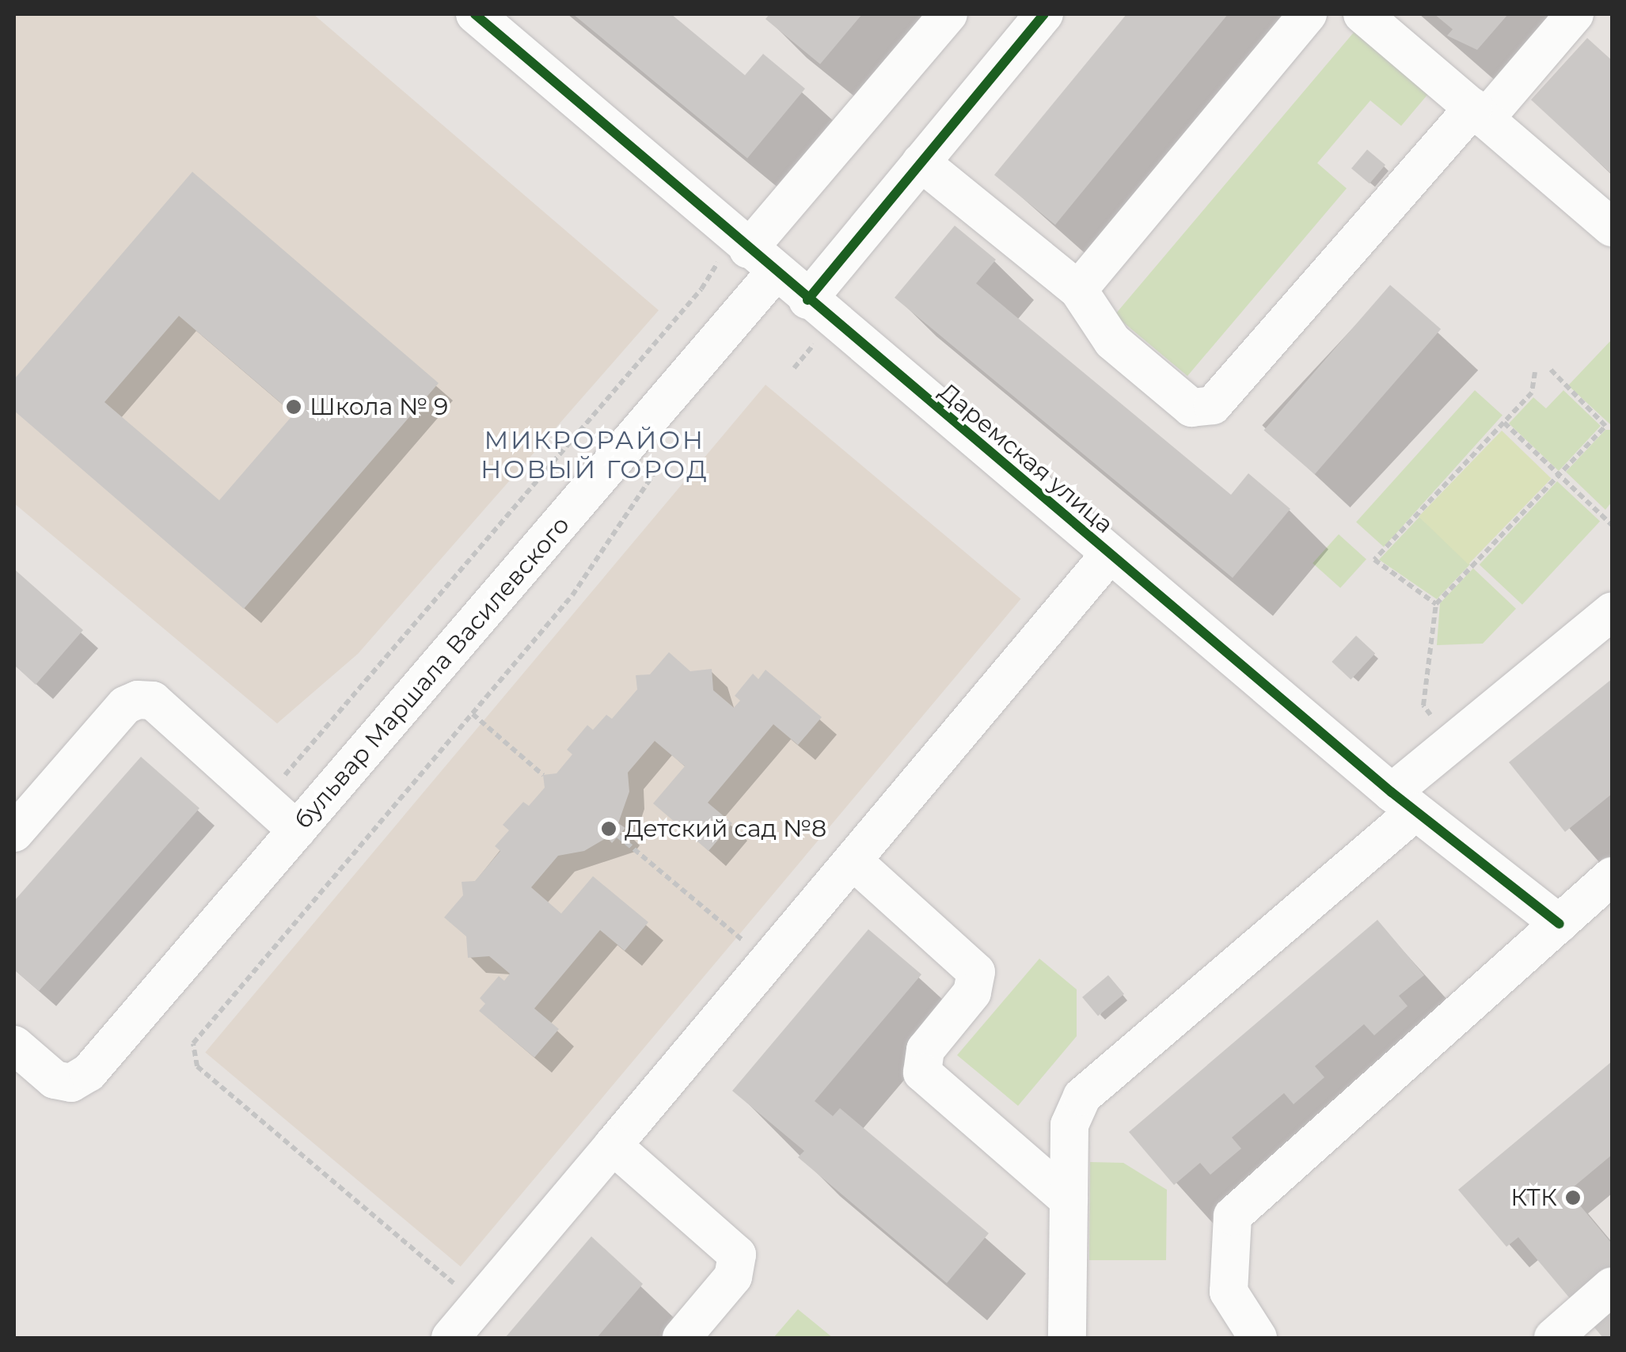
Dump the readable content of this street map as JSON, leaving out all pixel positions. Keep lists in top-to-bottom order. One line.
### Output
{"streets":{"street":["Даремская улица","бульвар Маршала Василевского"]},"crossings":[["Даремская улица","бульвар Маршала Василевского"]],"districts":["МИКРОРАЙОН НОВЫЙ ГОРОД"],"places":["Школа № 9","Детский сад №8","КТК"]}
